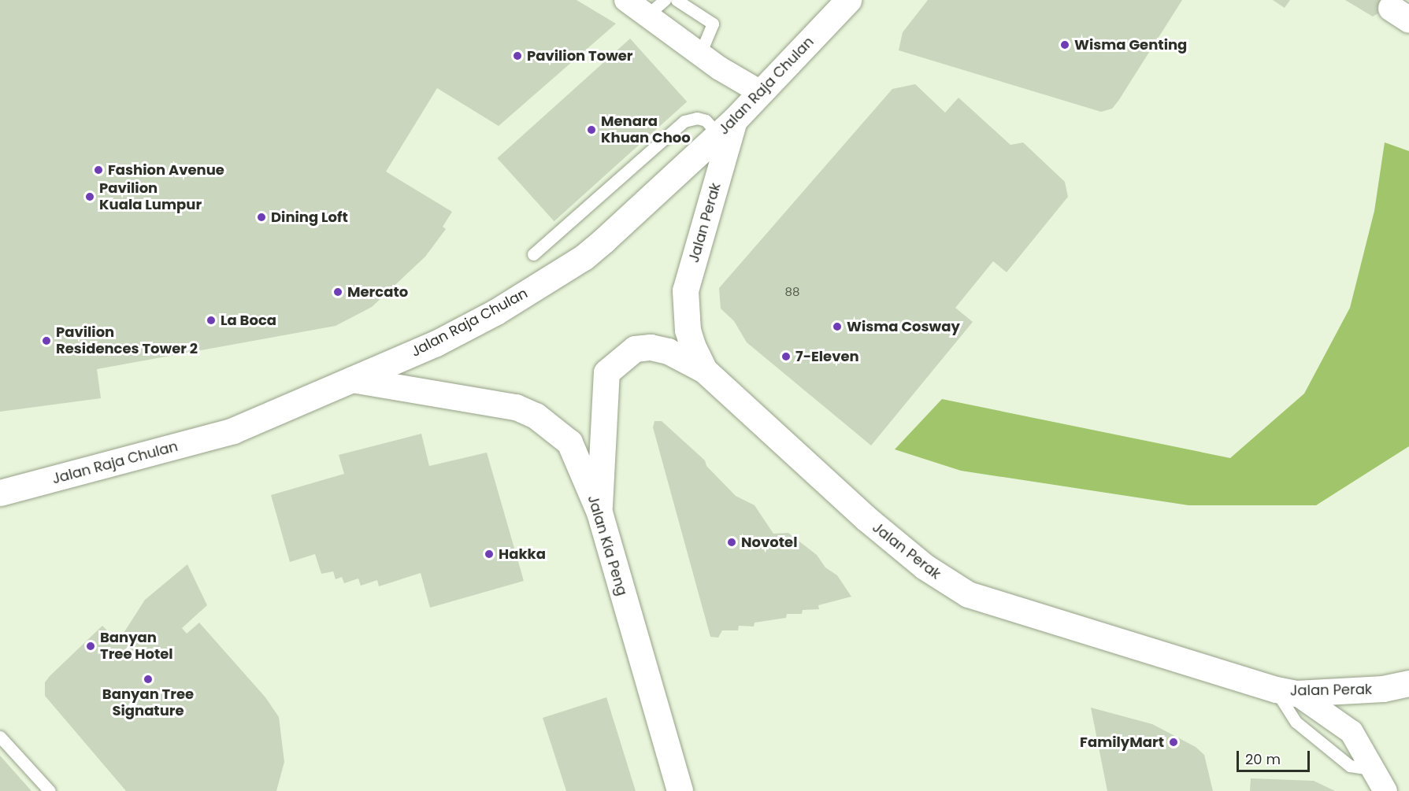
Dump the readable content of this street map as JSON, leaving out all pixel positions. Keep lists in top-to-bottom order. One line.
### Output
{"streets":{"street":["Jalan Raja Chulan","Jalan Perak","Jalan Kia Peng"]},"crossings":[["Jalan Raja Chulan","Jalan Perak"],["Jalan Raja Chulan","Jalan Kia Peng"]],"places":["Wisma Genting","Pavilion Tower","Menara Khuan Choo","Fashion Avenue","Pavilion Kuala Lumpur","Dining Loft","Mercato","La Boca","Wisma Cosway","Pavilion Residences Tower 2","7-Eleven","Novotel","Hakka","Banyan Tree Hotel","Banyan Tree Signature","FamilyMart"],"house_numbers":["88"],"scale_bar":"20 m"}
